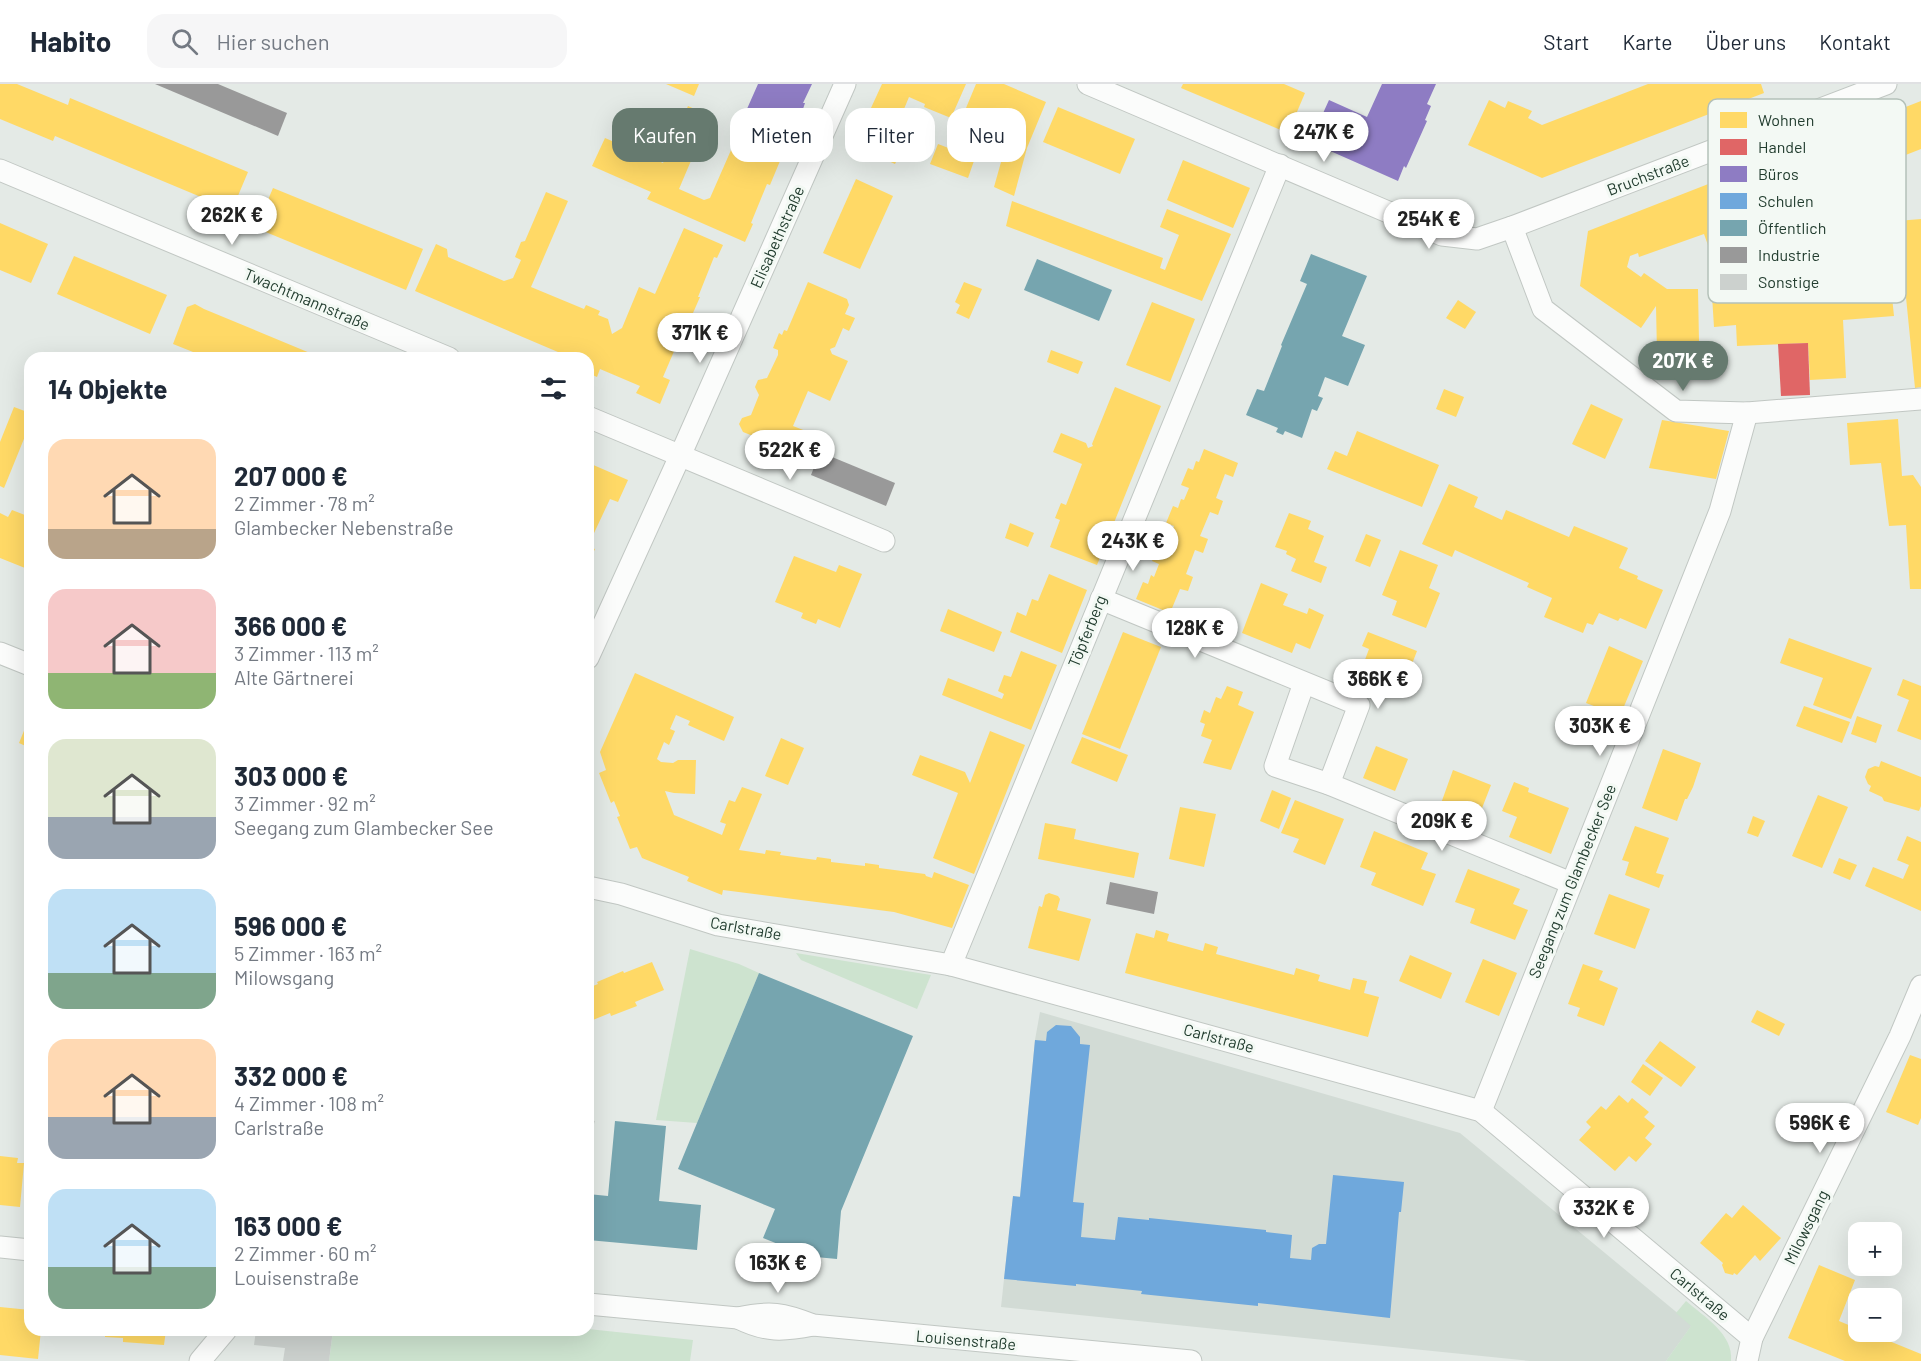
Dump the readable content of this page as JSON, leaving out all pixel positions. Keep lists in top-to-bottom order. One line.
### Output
{"streets":{"street":["Bruchstraße","Elisabethstraße","Twachtmannstraße","Töpferberg","Seegang zum Glambecker See","Carlstraße","Milowsgang","Louisenstraße"]},"crossings":[["Bruchstraße","Töpferberg"],["Töpferberg","Carlstraße"],["Seegang zum Glambecker See","Carlstraße"],["Carlstraße","Milowsgang"]],"legend":["Wohnen","Handel","Büros","Schulen","Öffentlich","Industrie","Sonstige"],"page":{"header":"Habito","search":"Hier suchen","nav":["Start","Karte","Über uns","Kontakt"],"chip":["Kaufen","Mieten","Filter","Neu"],"price":["247K €","262K €","254K €","371K €","207K €","522K €","243K €","128K €","366K €","303K €","209K €","596K €","332K €","163K €"],"heading":"14 Objekte","list":[{"name":"207 000 €","note":"2 Zimmer · 78 m² · Glambecker Nebenstraße"},{"name":"366 000 €","note":"3 Zimmer · 113 m² · Alte Gärtnerei"},{"name":"303 000 €","note":"3 Zimmer · 92 m² · Seegang zum Glambecker See"},{"name":"596 000 €","note":"5 Zimmer · 163 m² · Milowsgang"},{"name":"332 000 €","note":"4 Zimmer · 108 m² · Carlstraße"},{"name":"163 000 €","note":"2 Zimmer · 60 m² · Louisenstraße"}],"map_buttons":["+","−"]}}
